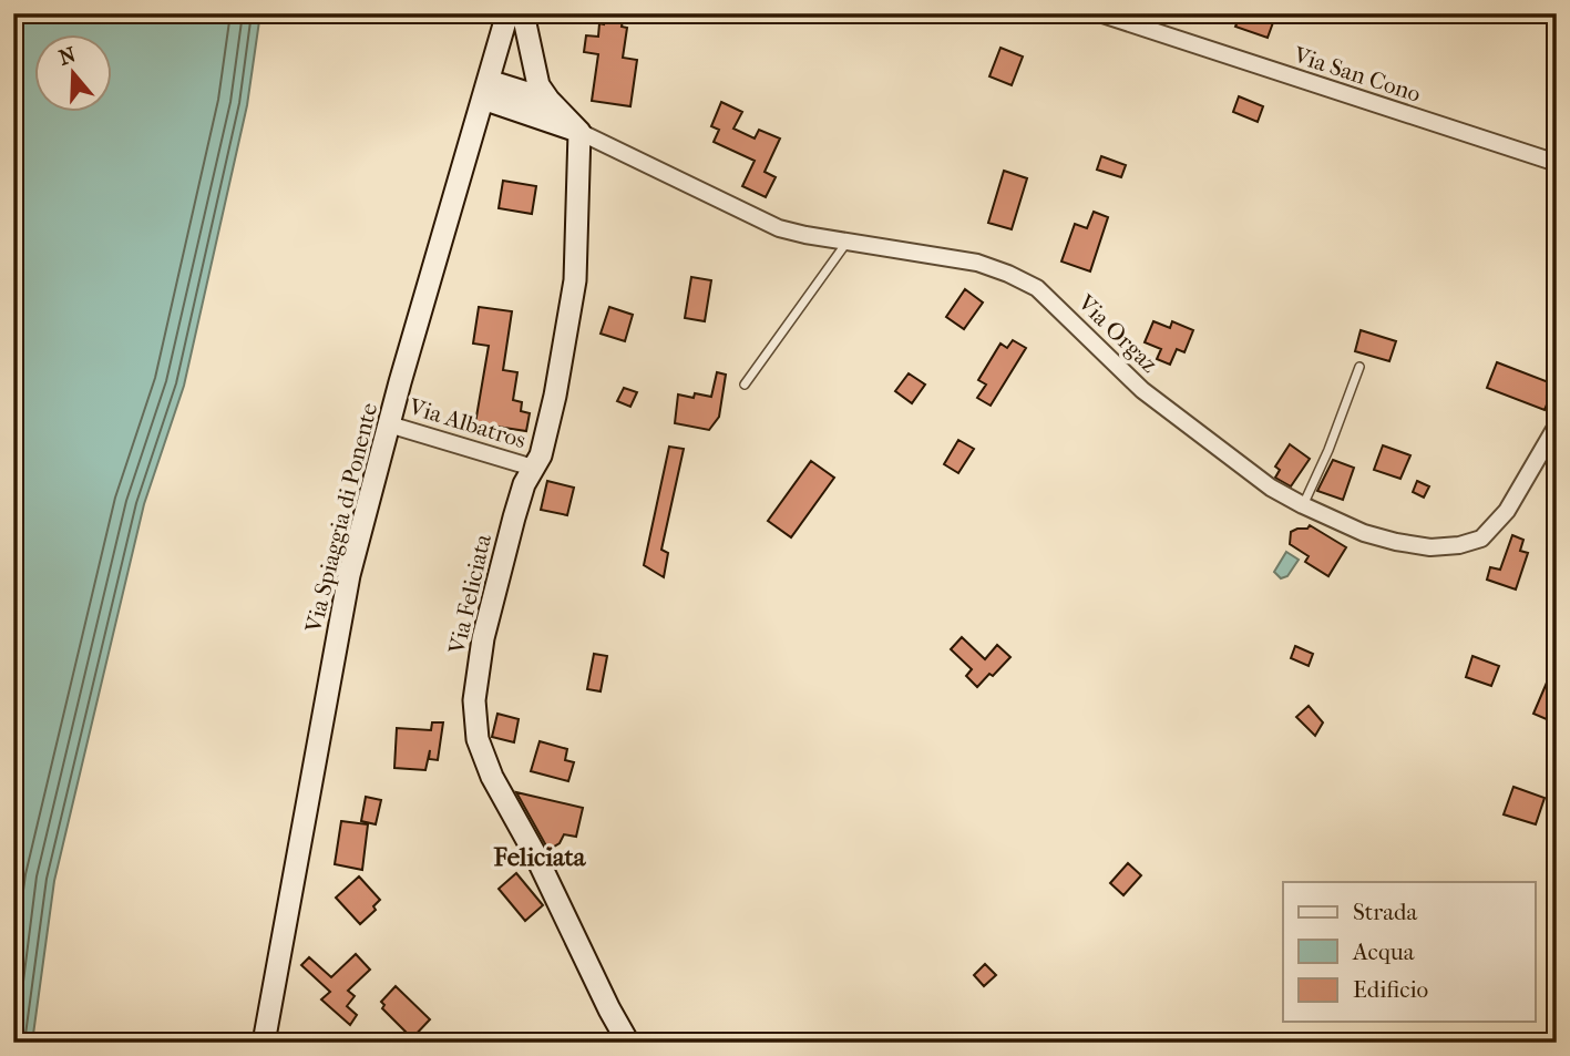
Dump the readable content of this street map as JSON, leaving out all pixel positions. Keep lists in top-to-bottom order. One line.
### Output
{"streets":{"street":["Via San Cono","Via Orgaz","Via Albatros","Via Spiaggia di Ponente","Via Feliciata"]},"crossings":[["Via Orgaz","Via Feliciata"],["Via Albatros","Via Spiaggia di Ponente"],["Via Albatros","Via Feliciata"]],"districts":["Feliciata"],"legend":["Strada","Acqua","Edificio"],"north":"top"}
